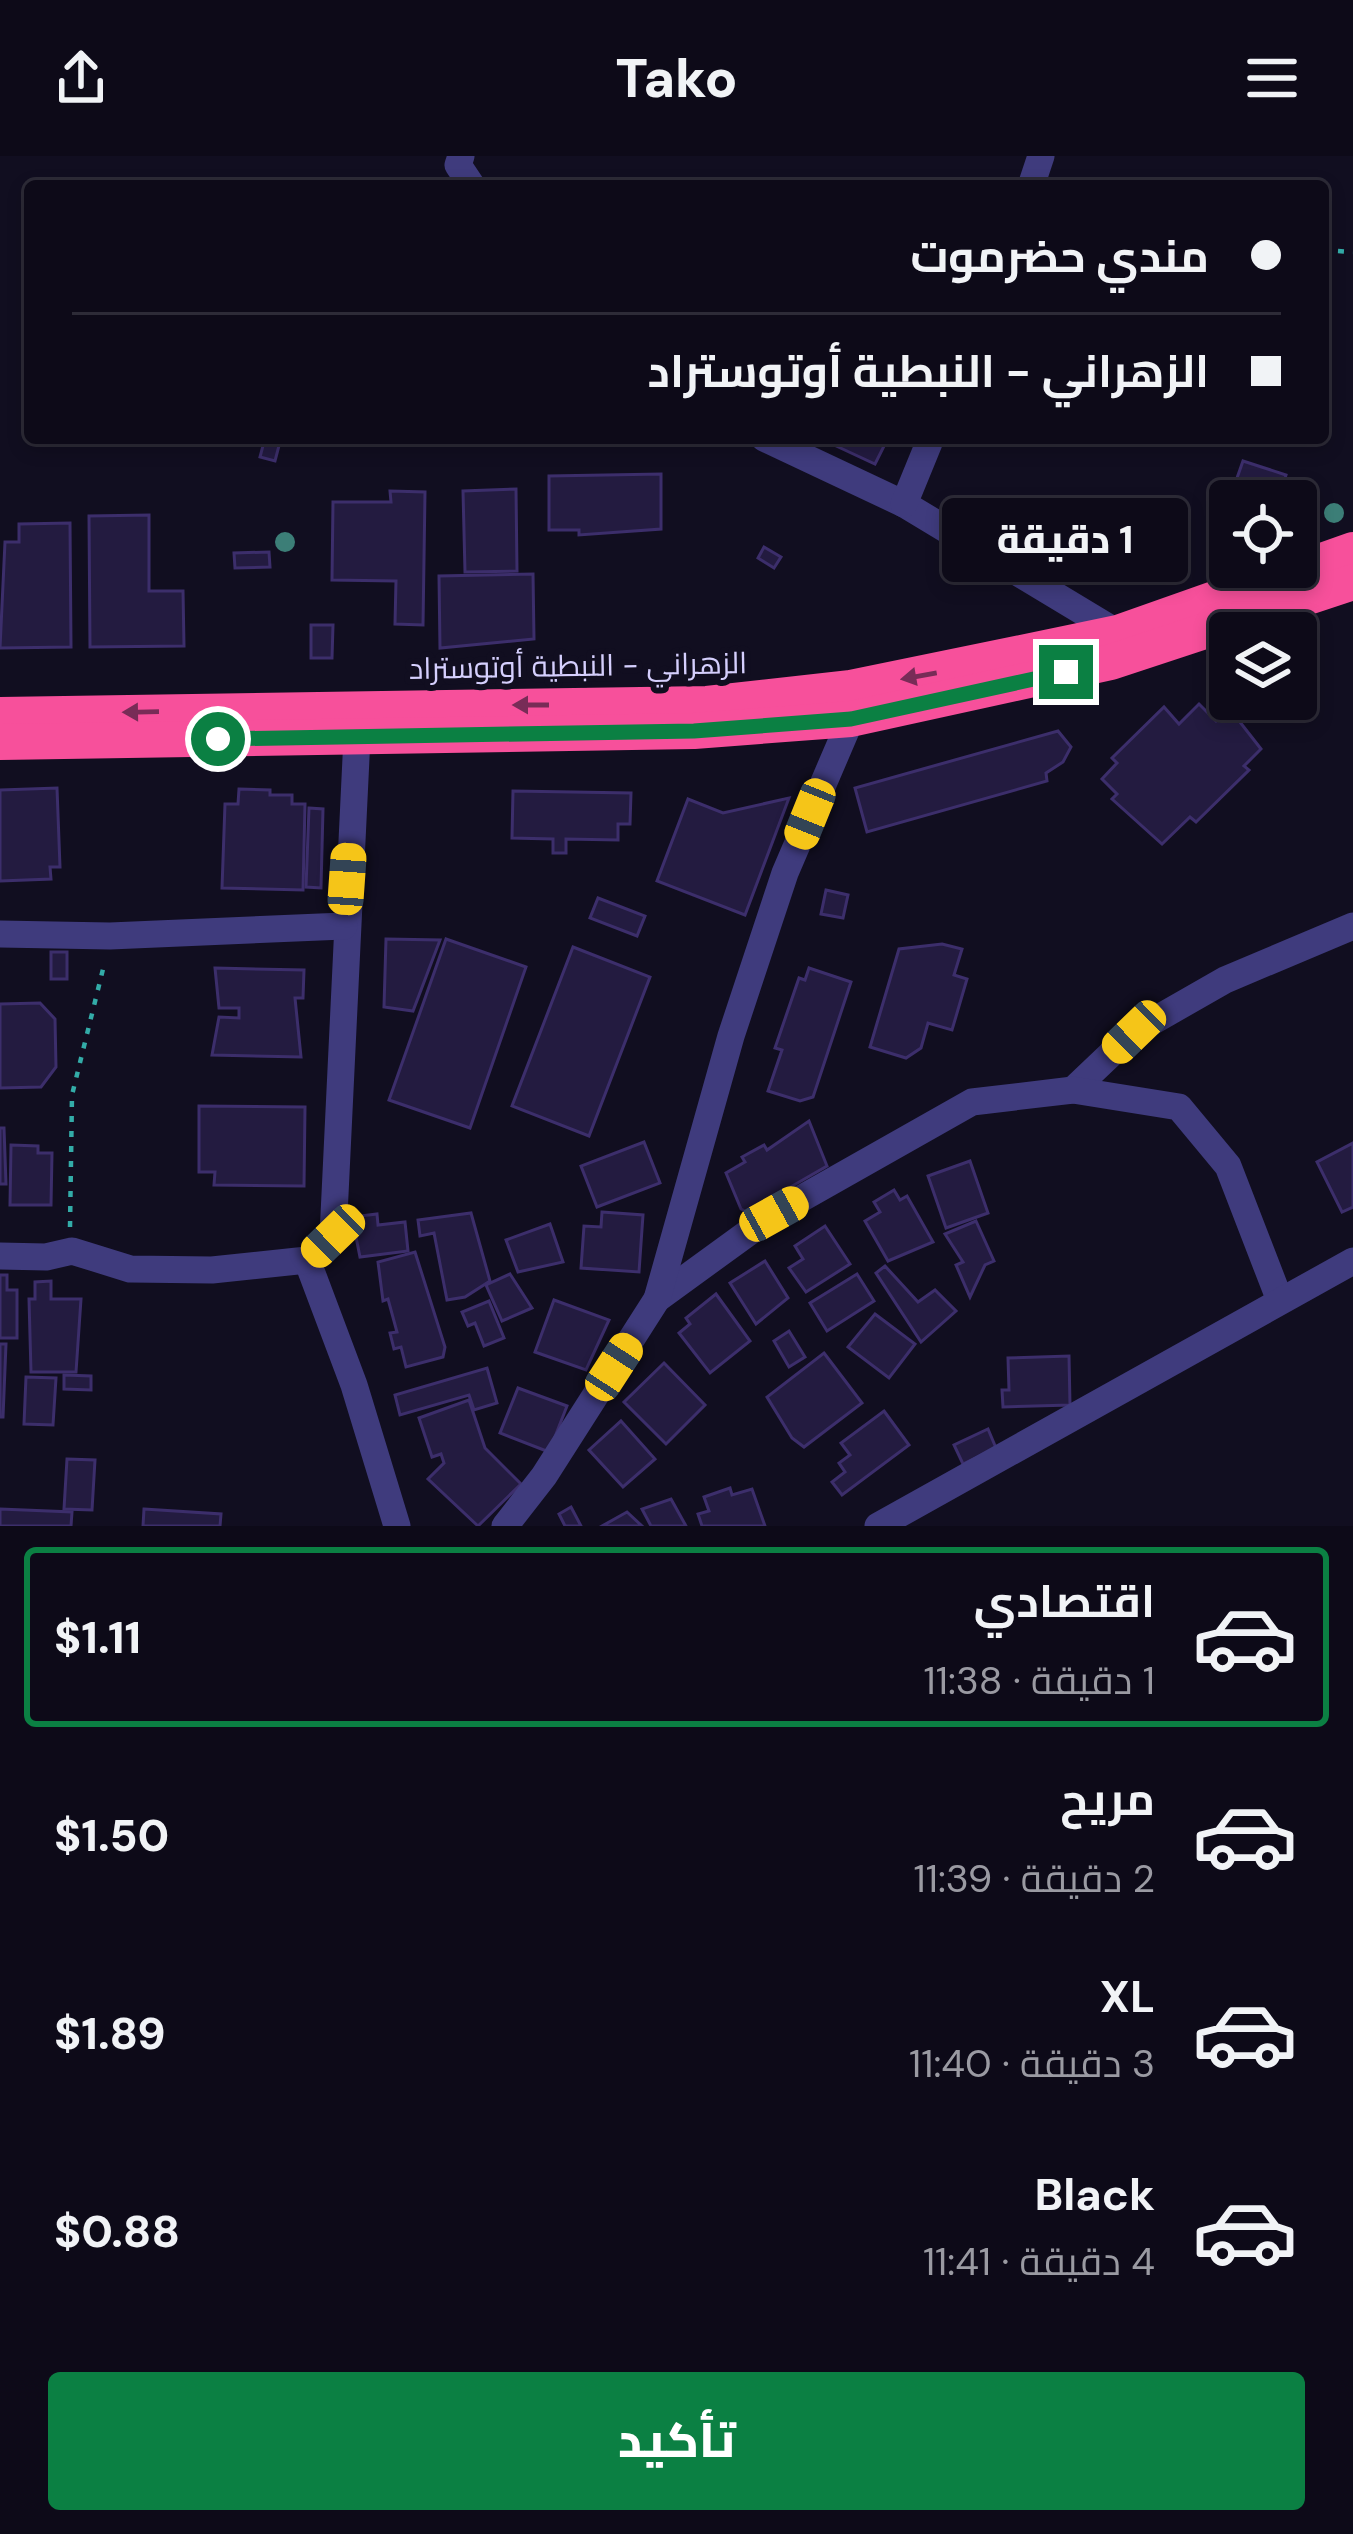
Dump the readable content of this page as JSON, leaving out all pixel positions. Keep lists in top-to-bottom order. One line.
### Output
{"streets":{"highway":["الزهراني - النبطية أوتوستراد"]},"page":{"header":"Tako","banner":["مندي حضرموت","الزهراني - النبطية أوتوستراد"],"bubble":"1 دقيقة","list":[{"name":"اقتصادي","note":"1 دقيقة · 11:38","value":"$1.11"},{"name":"مريح","note":"2 دقيقة · 11:39","value":"$1.50"},{"name":"XL","note":"3 دقيقة · 11:40","value":"$1.89"},{"name":"Black","note":"4 دقيقة · 11:41","value":"$0.88"}],"buttons":"تأكيد"}}
